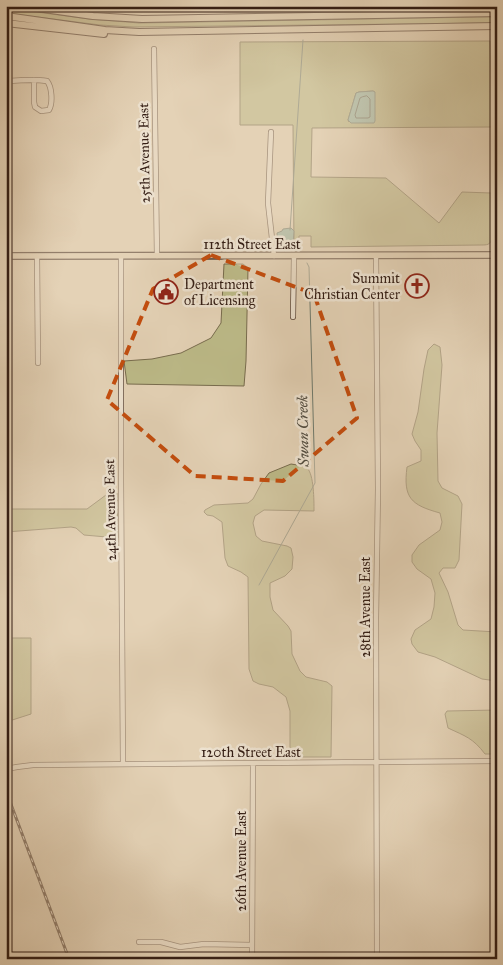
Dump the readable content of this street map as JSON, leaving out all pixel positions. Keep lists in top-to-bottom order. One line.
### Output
{"streets":{"main road":["112th Street East"],"street":["25th Avenue East","24th Avenue East","28th Avenue East","120th Street East","26th Avenue East"]},"crossings":[["25th Avenue East","112th Street East"],["112th Street East","24th Avenue East"],["112th Street East","28th Avenue East"],["24th Avenue East","120th Street East"],["28th Avenue East","120th Street East"],["120th Street East","26th Avenue East"]],"water":["Swan Creek"],"places":{"church":["Summit Christian Center"],"public building":["Department of Licensing"]}}
